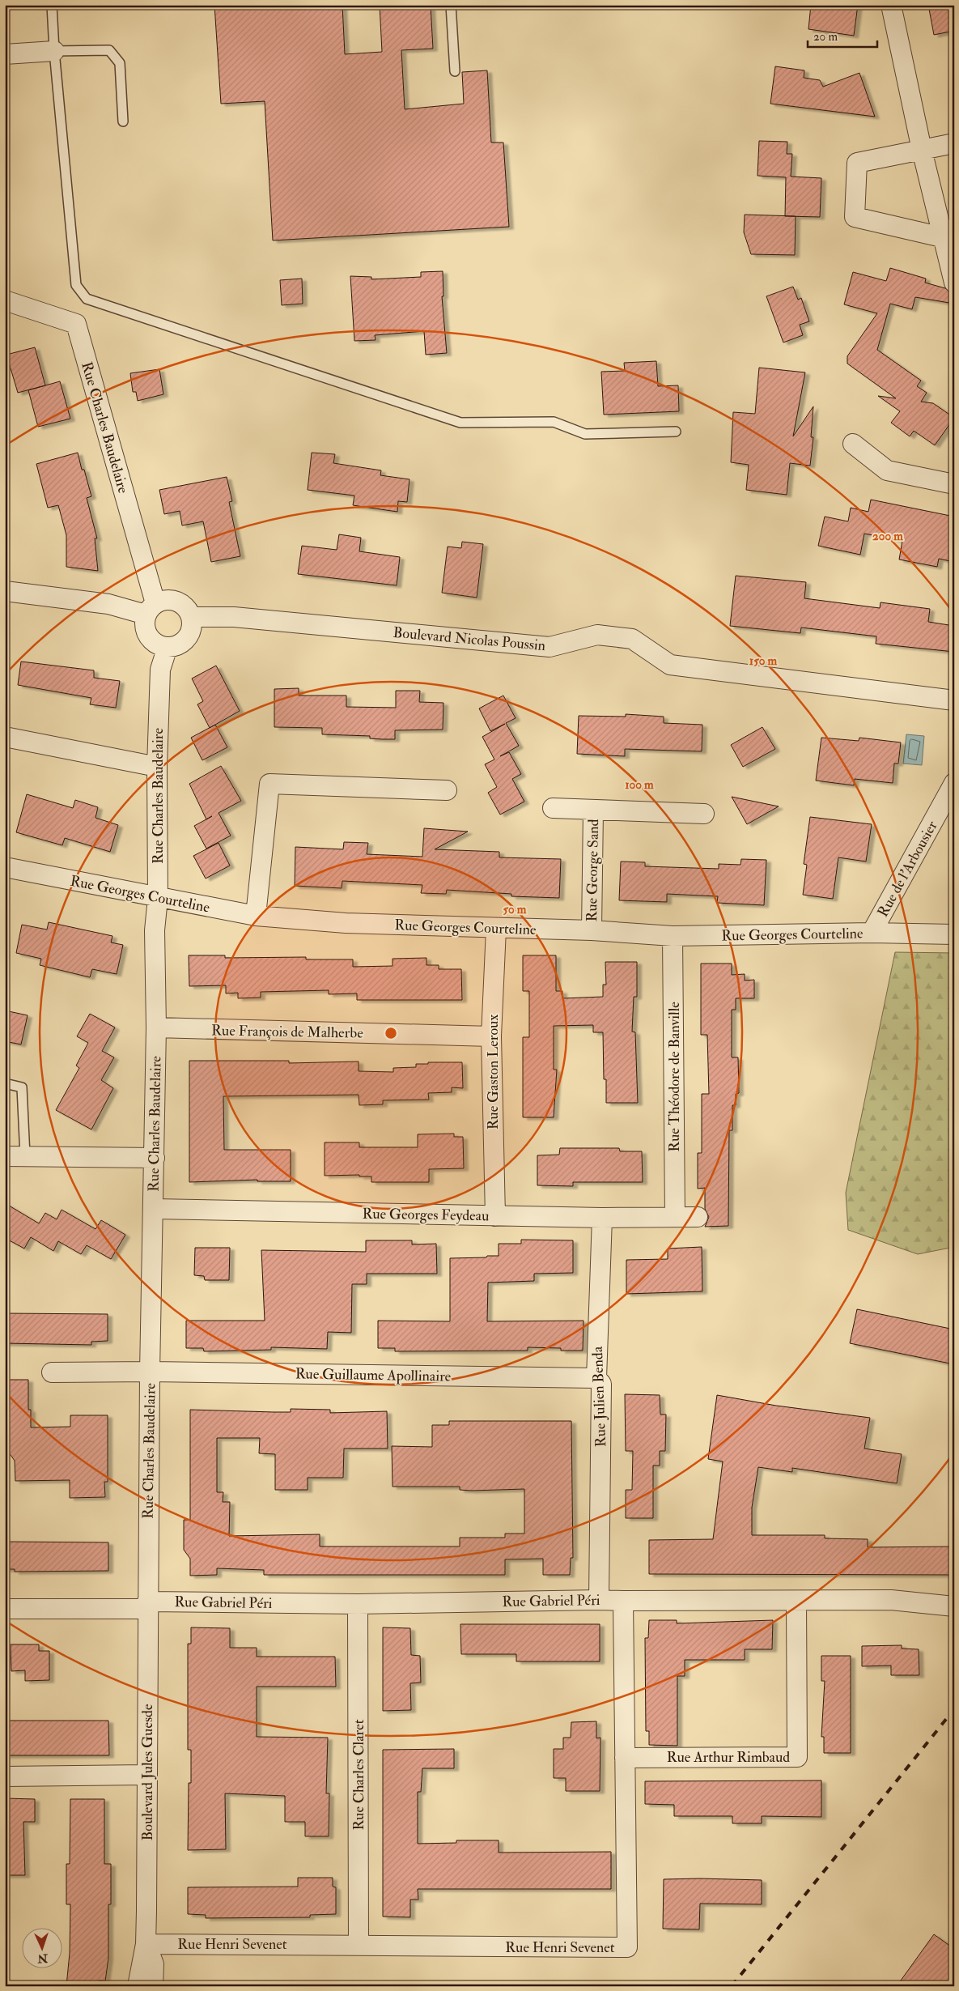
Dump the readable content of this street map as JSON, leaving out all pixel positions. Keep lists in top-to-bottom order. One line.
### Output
{"streets":{"street":["Rue Charles Baudelaire","Boulevard Nicolas Poussin","Rue de l'Arbousier","Rue George Sand","Rue Georges Courteline","Rue François de Malherbe","Rue Gaston Leroux","Rue Théodore de Banville","Rue Georges Feydeau","Rue Guillaume Apollinaire","Rue Julien Benda","Rue Gabriel Péri","Rue Arthur Rimbaud","Boulevard Jules Guesde","Rue Charles Claret","Rue Henri Sevenet"]},"crossings":[["Rue Charles Baudelaire","Boulevard Nicolas Poussin"],["Rue Charles Baudelaire","Rue Georges Courteline"],["Rue Charles Baudelaire","Rue François de Malherbe"],["Rue Charles Baudelaire","Rue Georges Feydeau"],["Rue Charles Baudelaire","Rue Guillaume Apollinaire"],["Rue Charles Baudelaire","Rue Gabriel Péri"],["Rue Charles Baudelaire","Boulevard Jules Guesde"],["Rue de l'Arbousier","Rue Georges Courteline"],["Rue George Sand","Rue Georges Courteline"],["Rue Georges Courteline","Rue Gaston Leroux"],["Rue Georges Courteline","Rue Théodore de Banville"],["Rue François de Malherbe","Rue Gaston Leroux"],["Rue Gaston Leroux","Rue Georges Feydeau"],["Rue Théodore de Banville","Rue Georges Feydeau"],["Rue Georges Feydeau","Rue Julien Benda"],["Rue Guillaume Apollinaire","Rue Julien Benda"],["Rue Julien Benda","Rue Gabriel Péri"],["Rue Gabriel Péri","Rue Arthur Rimbaud"],["Rue Gabriel Péri","Boulevard Jules Guesde"],["Rue Gabriel Péri","Rue Charles Claret"],["Rue Gabriel Péri","Rue Henri Sevenet"],["Rue Arthur Rimbaud","Rue Henri Sevenet"],["Boulevard Jules Guesde","Rue Henri Sevenet"],["Rue Charles Claret","Rue Henri Sevenet"]],"scale_bar":"20 m","north":"bottom","rings":["200 m","150 m","100 m","50 m"]}
